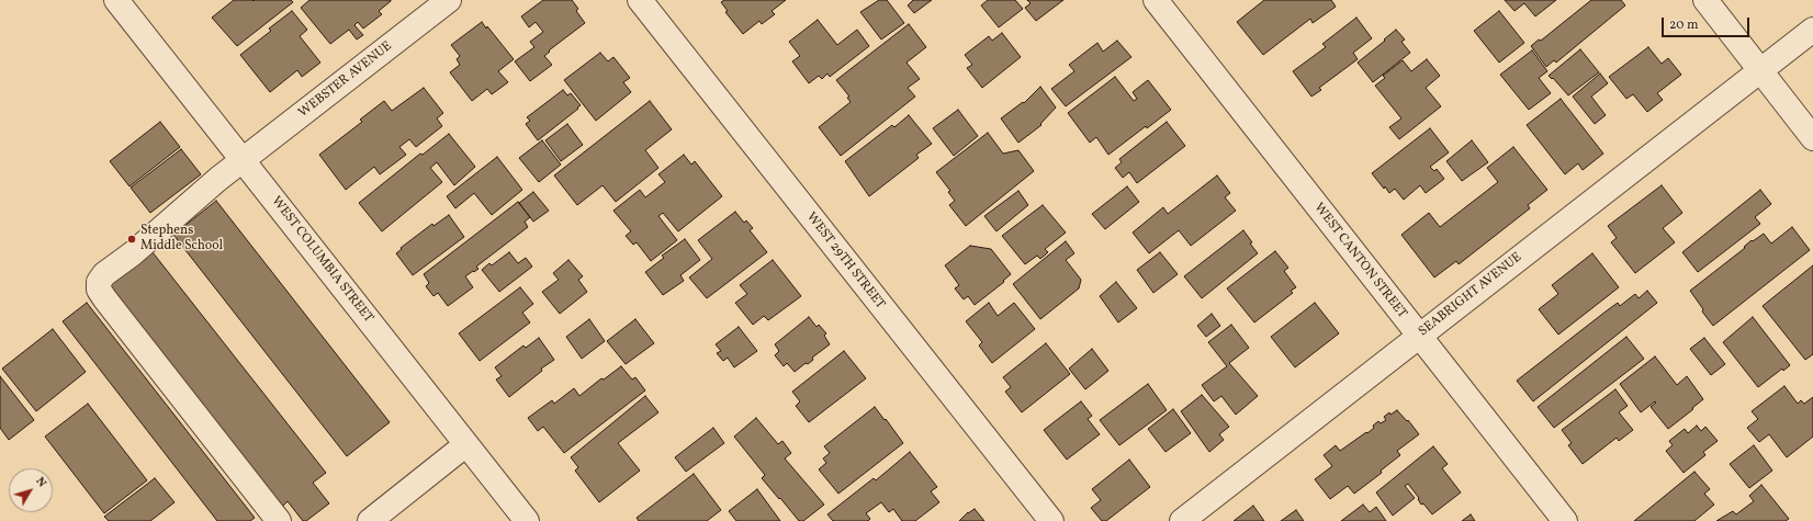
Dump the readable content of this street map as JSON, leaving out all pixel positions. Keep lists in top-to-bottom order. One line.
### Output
{"streets":{"street":["WEBSTER AVENUE","WEST COLUMBIA STREET","WEST 29TH STREET","WEST CANTON STREET","SEABRIGHT AVENUE"]},"crossings":[["WEBSTER AVENUE","WEST COLUMBIA STREET"],["WEST CANTON STREET","SEABRIGHT AVENUE"]],"places":["Stephens Middle School"],"scale_bar":"20 m","north":"top right"}
